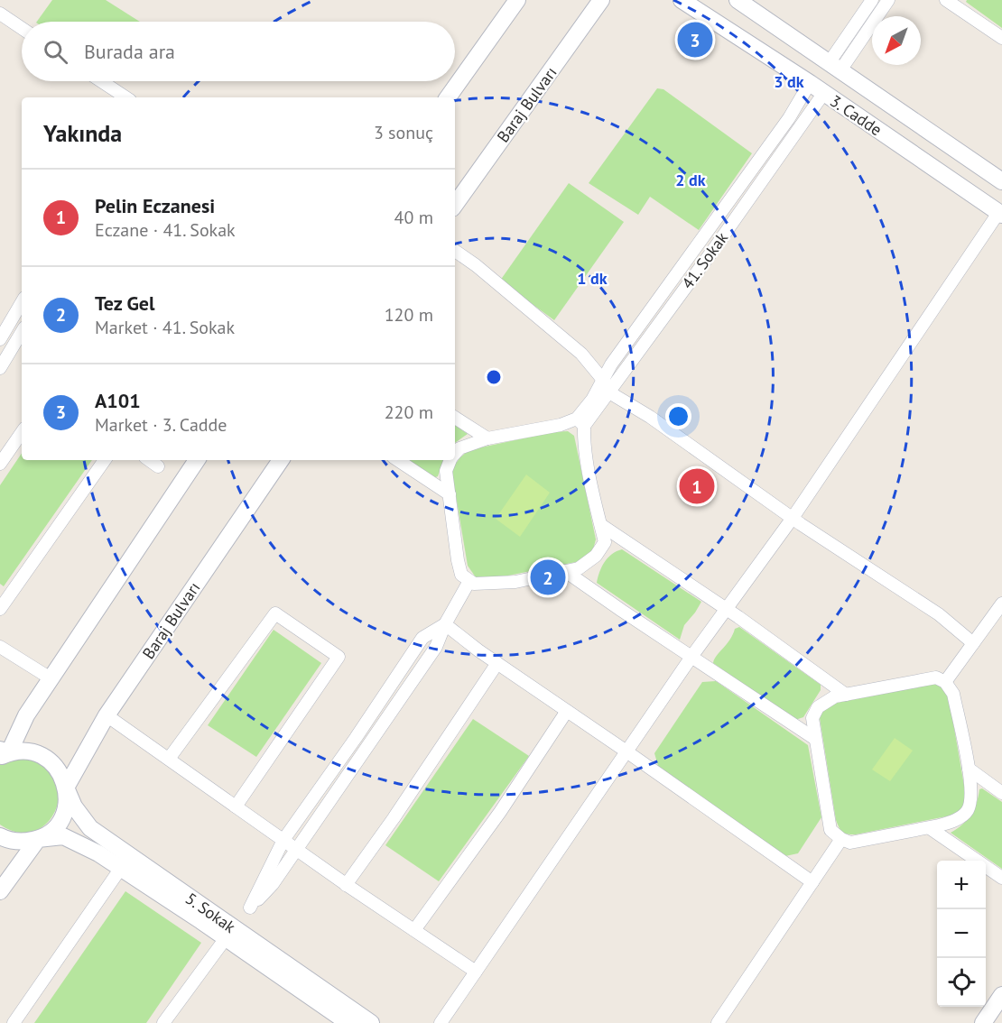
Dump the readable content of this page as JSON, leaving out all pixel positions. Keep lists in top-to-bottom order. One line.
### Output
{"streets":{"main road":["Baraj Bulvarı","3. Cadde","5. Sokak"],"street":["41. Sokak"]},"crossings":[["Baraj Bulvarı","5. Sokak"],["3. Cadde","41. Sokak"]],"north":"bottom left","page":{"pins":["3","1","2"],"search":"Burada ara","heading":["Yakında","3 sonuç"],"list":[{"mark":"1","name":"Pelin Eczanesi","note":"Eczane · 41. Sokak","value":"40 m"},{"mark":"2","name":"Tez Gel","note":"Market · 41. Sokak","value":"120 m"},{"mark":"3","name":"A101","note":"Market · 3. Cadde","value":"220 m"}],"map_buttons":["+","−"]},"rings":["3 dk","2 dk","1 dk"]}
